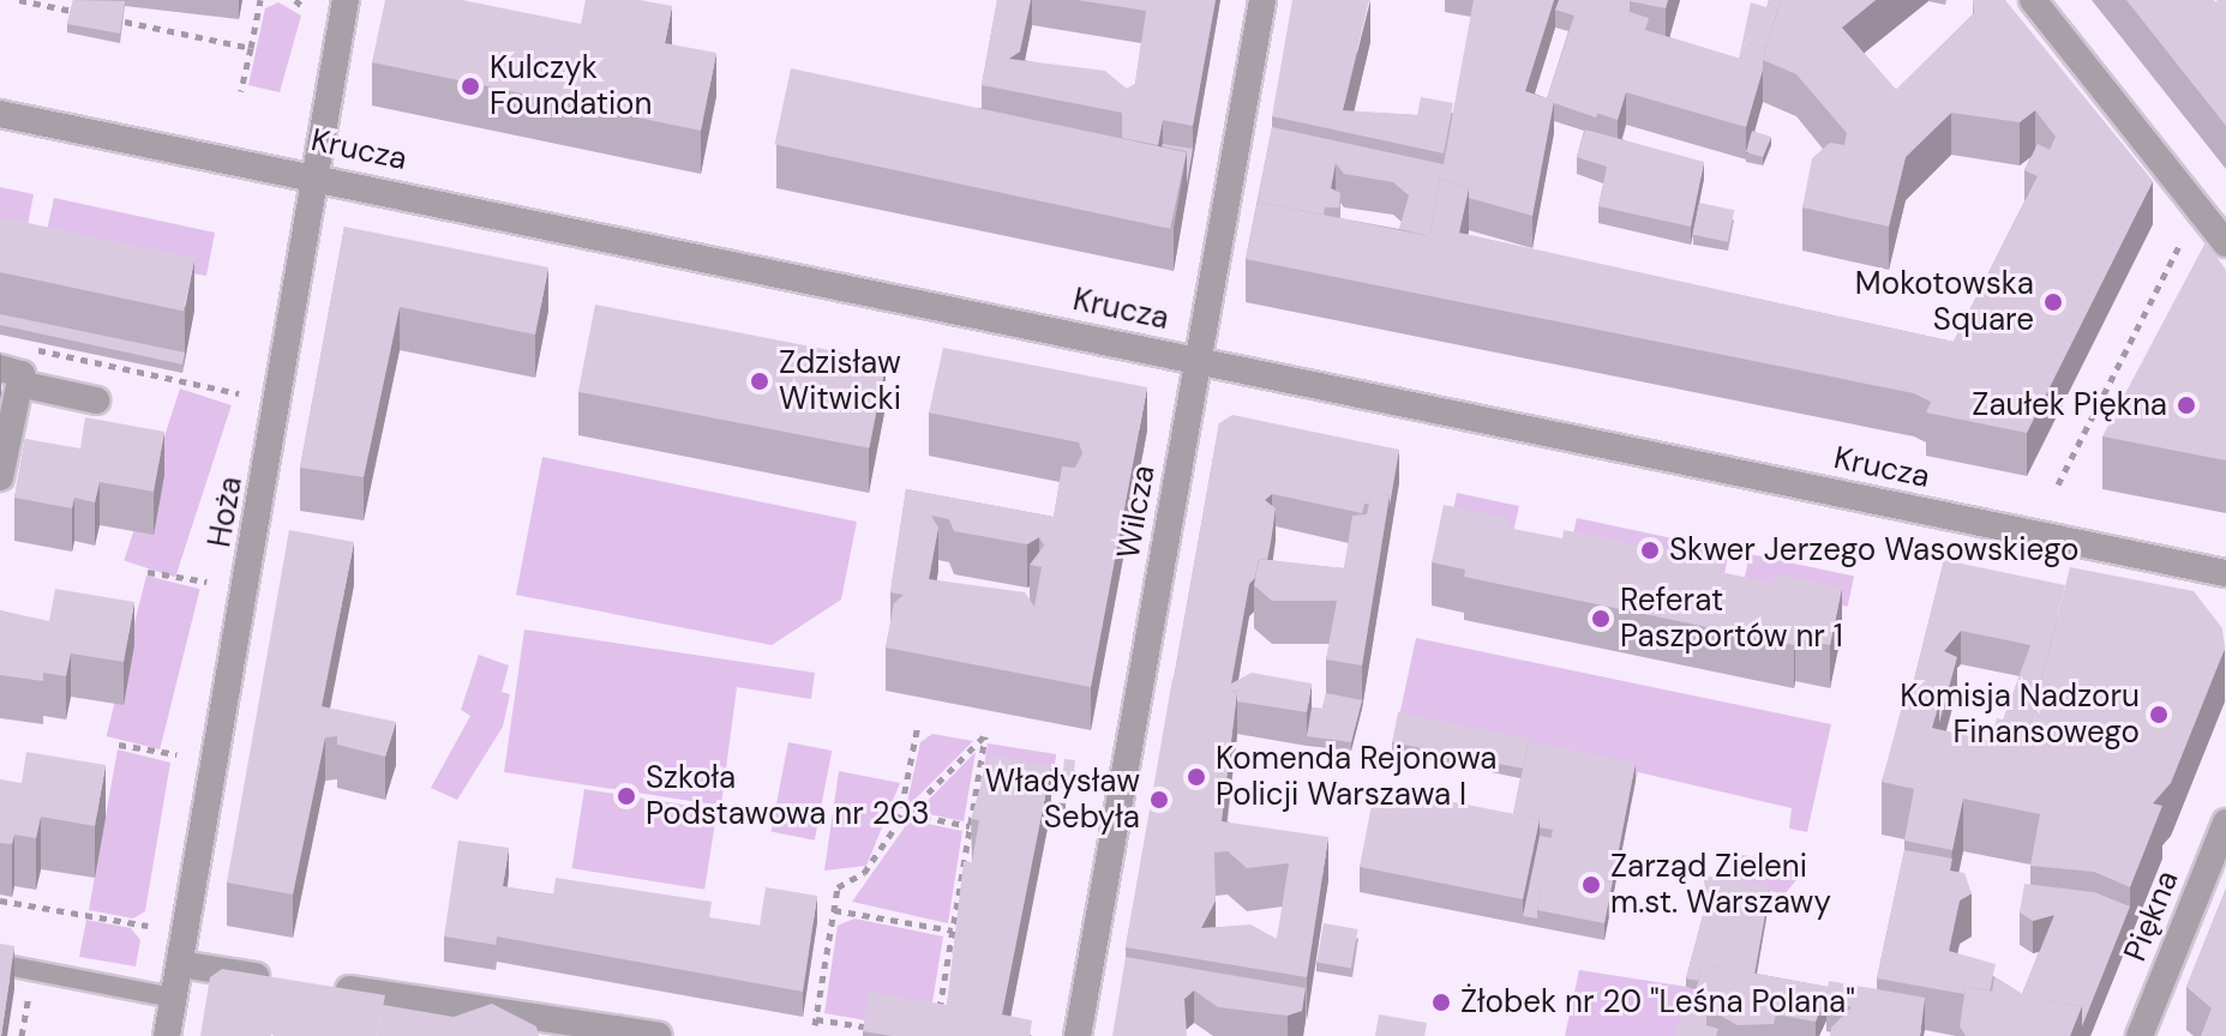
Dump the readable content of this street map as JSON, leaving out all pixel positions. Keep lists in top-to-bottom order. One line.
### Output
{"streets":{"street":["Krucza","Hoża","Wilcza","Piękna"]},"crossings":[["Krucza","Hoża"],["Krucza","Wilcza"]],"places":["Kulczyk Foundation","Mokotowska Square","Zdzisław Witwicki","Zaułek Piękna","Skwer Jerzego Wasowskiego","Referat Paszportów nr 1","Komisja Nadzoru Finansowego","Komenda Rejonowa Policji Warszawa I","Szkoła Podstawowa nr 203","Władysław Sebyła","Zarząd Zieleni m.st. Warszawy","Żłobek nr 20 \"Leśna Polana\""]}
